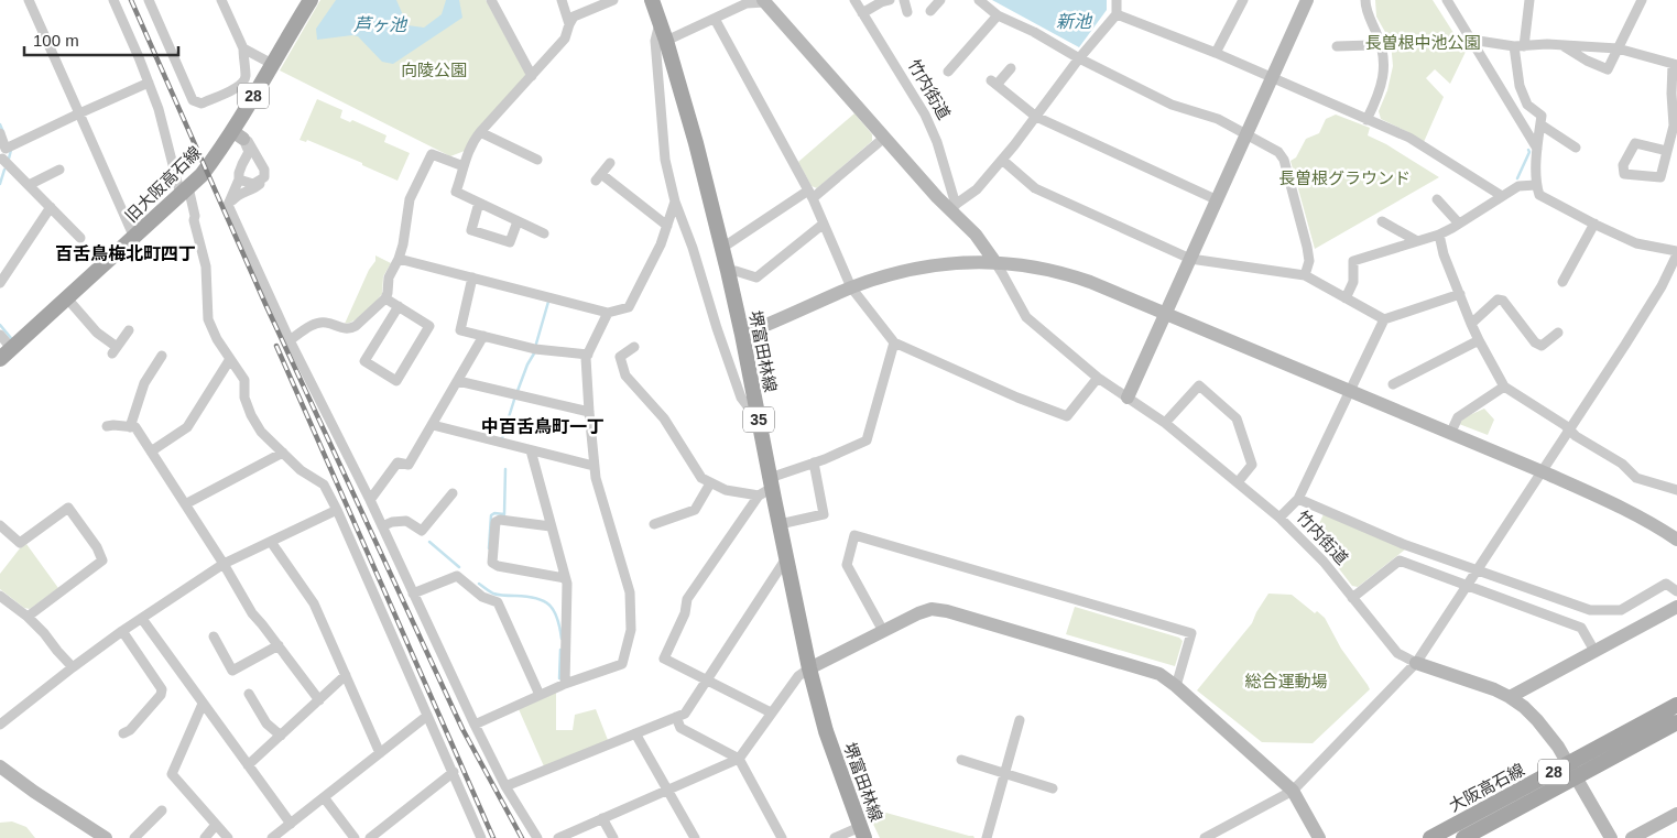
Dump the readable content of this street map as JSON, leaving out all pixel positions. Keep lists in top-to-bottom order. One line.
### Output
{"streets":{"main road":["28","旧大阪高石線","堺富田林線","35","大阪高石線"],"street":["竹内街道"]},"crossings":[["竹内街道","大阪高石線"]],"districts":["百舌鳥梅北町四丁","中百舌鳥町一丁"],"water":["新池","芦ヶ池"],"parks":["長曽根中池公園","向陵公園","長曽根グラウンド","総合運動場"],"scale_bar":"100 m"}
